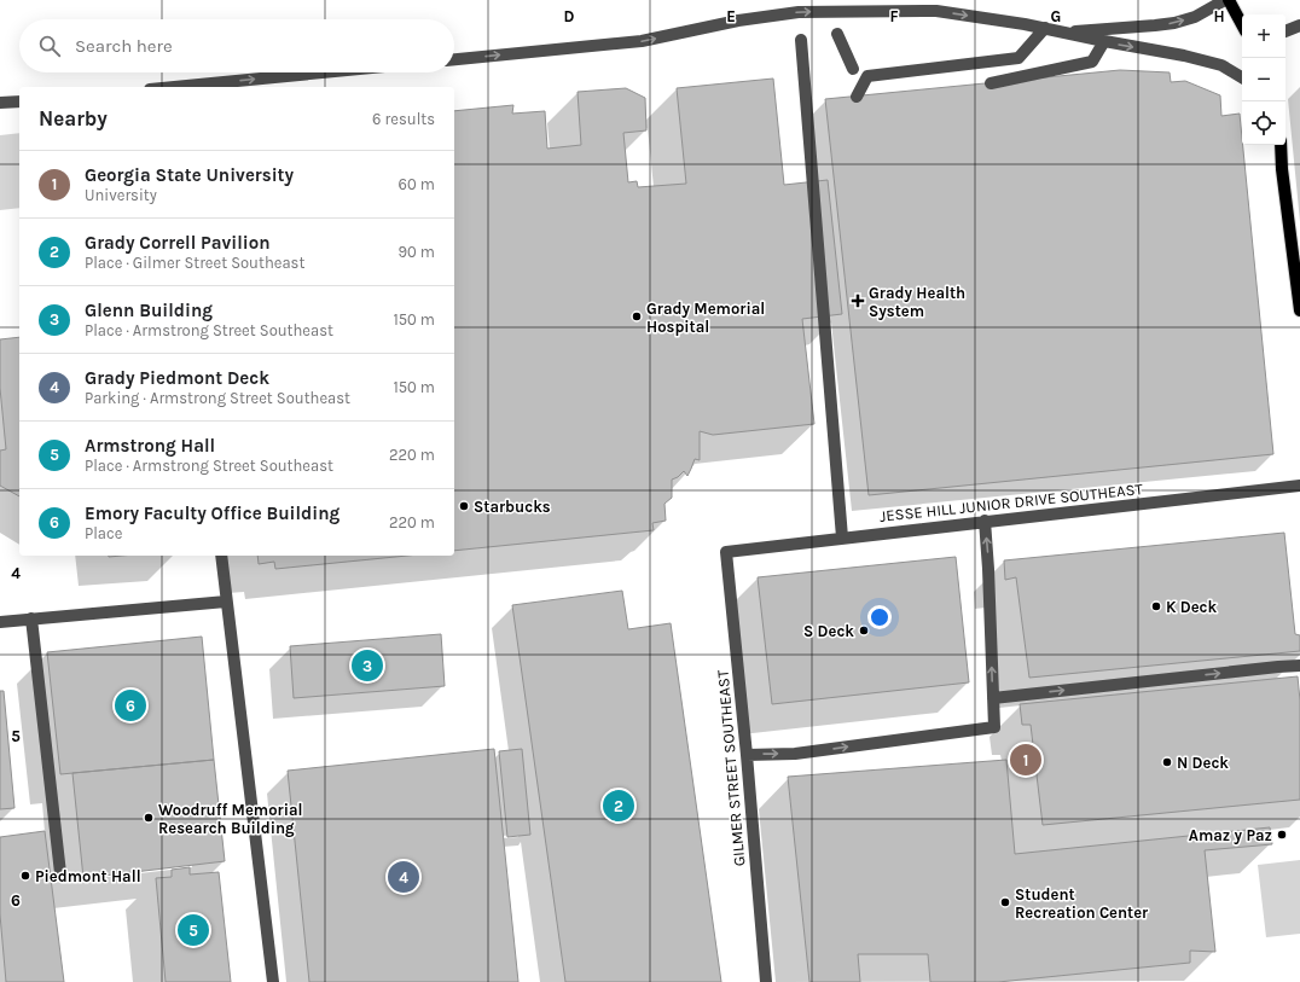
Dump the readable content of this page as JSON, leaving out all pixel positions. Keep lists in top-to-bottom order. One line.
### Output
{"streets":{"street":["JESSE HILL JUNIOR DRIVE SOUTHEAST","GILMER STREET SOUTHEAST"]},"crossings":[["JESSE HILL JUNIOR DRIVE SOUTHEAST","GILMER STREET SOUTHEAST"]],"places":{"health":["Grady Health System"],"other":["Grady Memorial Hospital","Starbucks","K Deck","S Deck","N Deck","Woodruff Memorial Research Building","Amaz y Paz","Piedmont Hall","Student Recreation Center"]},"page":{"map_buttons":["+","−"],"search":"Search here","heading":["Nearby","6 results"],"list":[{"mark":"1","name":"Georgia State University","note":"University","value":"60 m"},{"mark":"2","name":"Grady Correll Pavilion","note":"Place · Gilmer Street Southeast","value":"90 m"},{"mark":"3","name":"Glenn Building","note":"Place · Armstrong Street Southeast","value":"150 m"},{"mark":"4","name":"Grady Piedmont Deck","note":"Parking · Armstrong Street Southeast","value":"150 m"},{"mark":"5","name":"Armstrong Hall","note":"Place · Armstrong Street Southeast","value":"220 m"},{"mark":"6","name":"Emory Faculty Office Building","note":"Place","value":"220 m"}],"pins":["3","6","1","2","4","5"]},"grid":{"columns":["D","E","F","G","H"],"rows":["4","5","6"]}}
